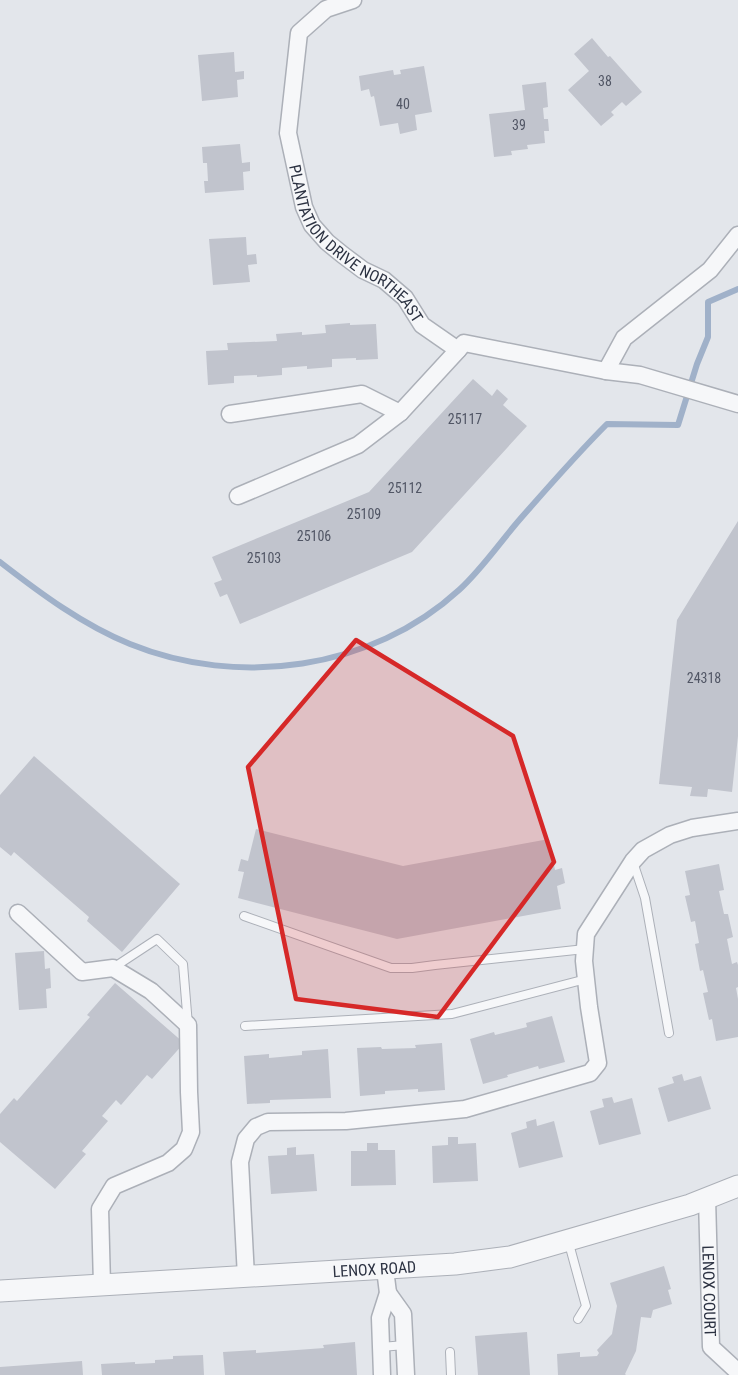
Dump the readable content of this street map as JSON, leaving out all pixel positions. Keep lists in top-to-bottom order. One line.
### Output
{"streets":{"street":["PLANTATION DRIVE NORTHEAST","LENOX ROAD","LENOX COURT"]},"crossings":[["LENOX ROAD","LENOX COURT"]],"house_numbers":["38","40","39","25117","25112","25109","25106","25103","24318"]}
